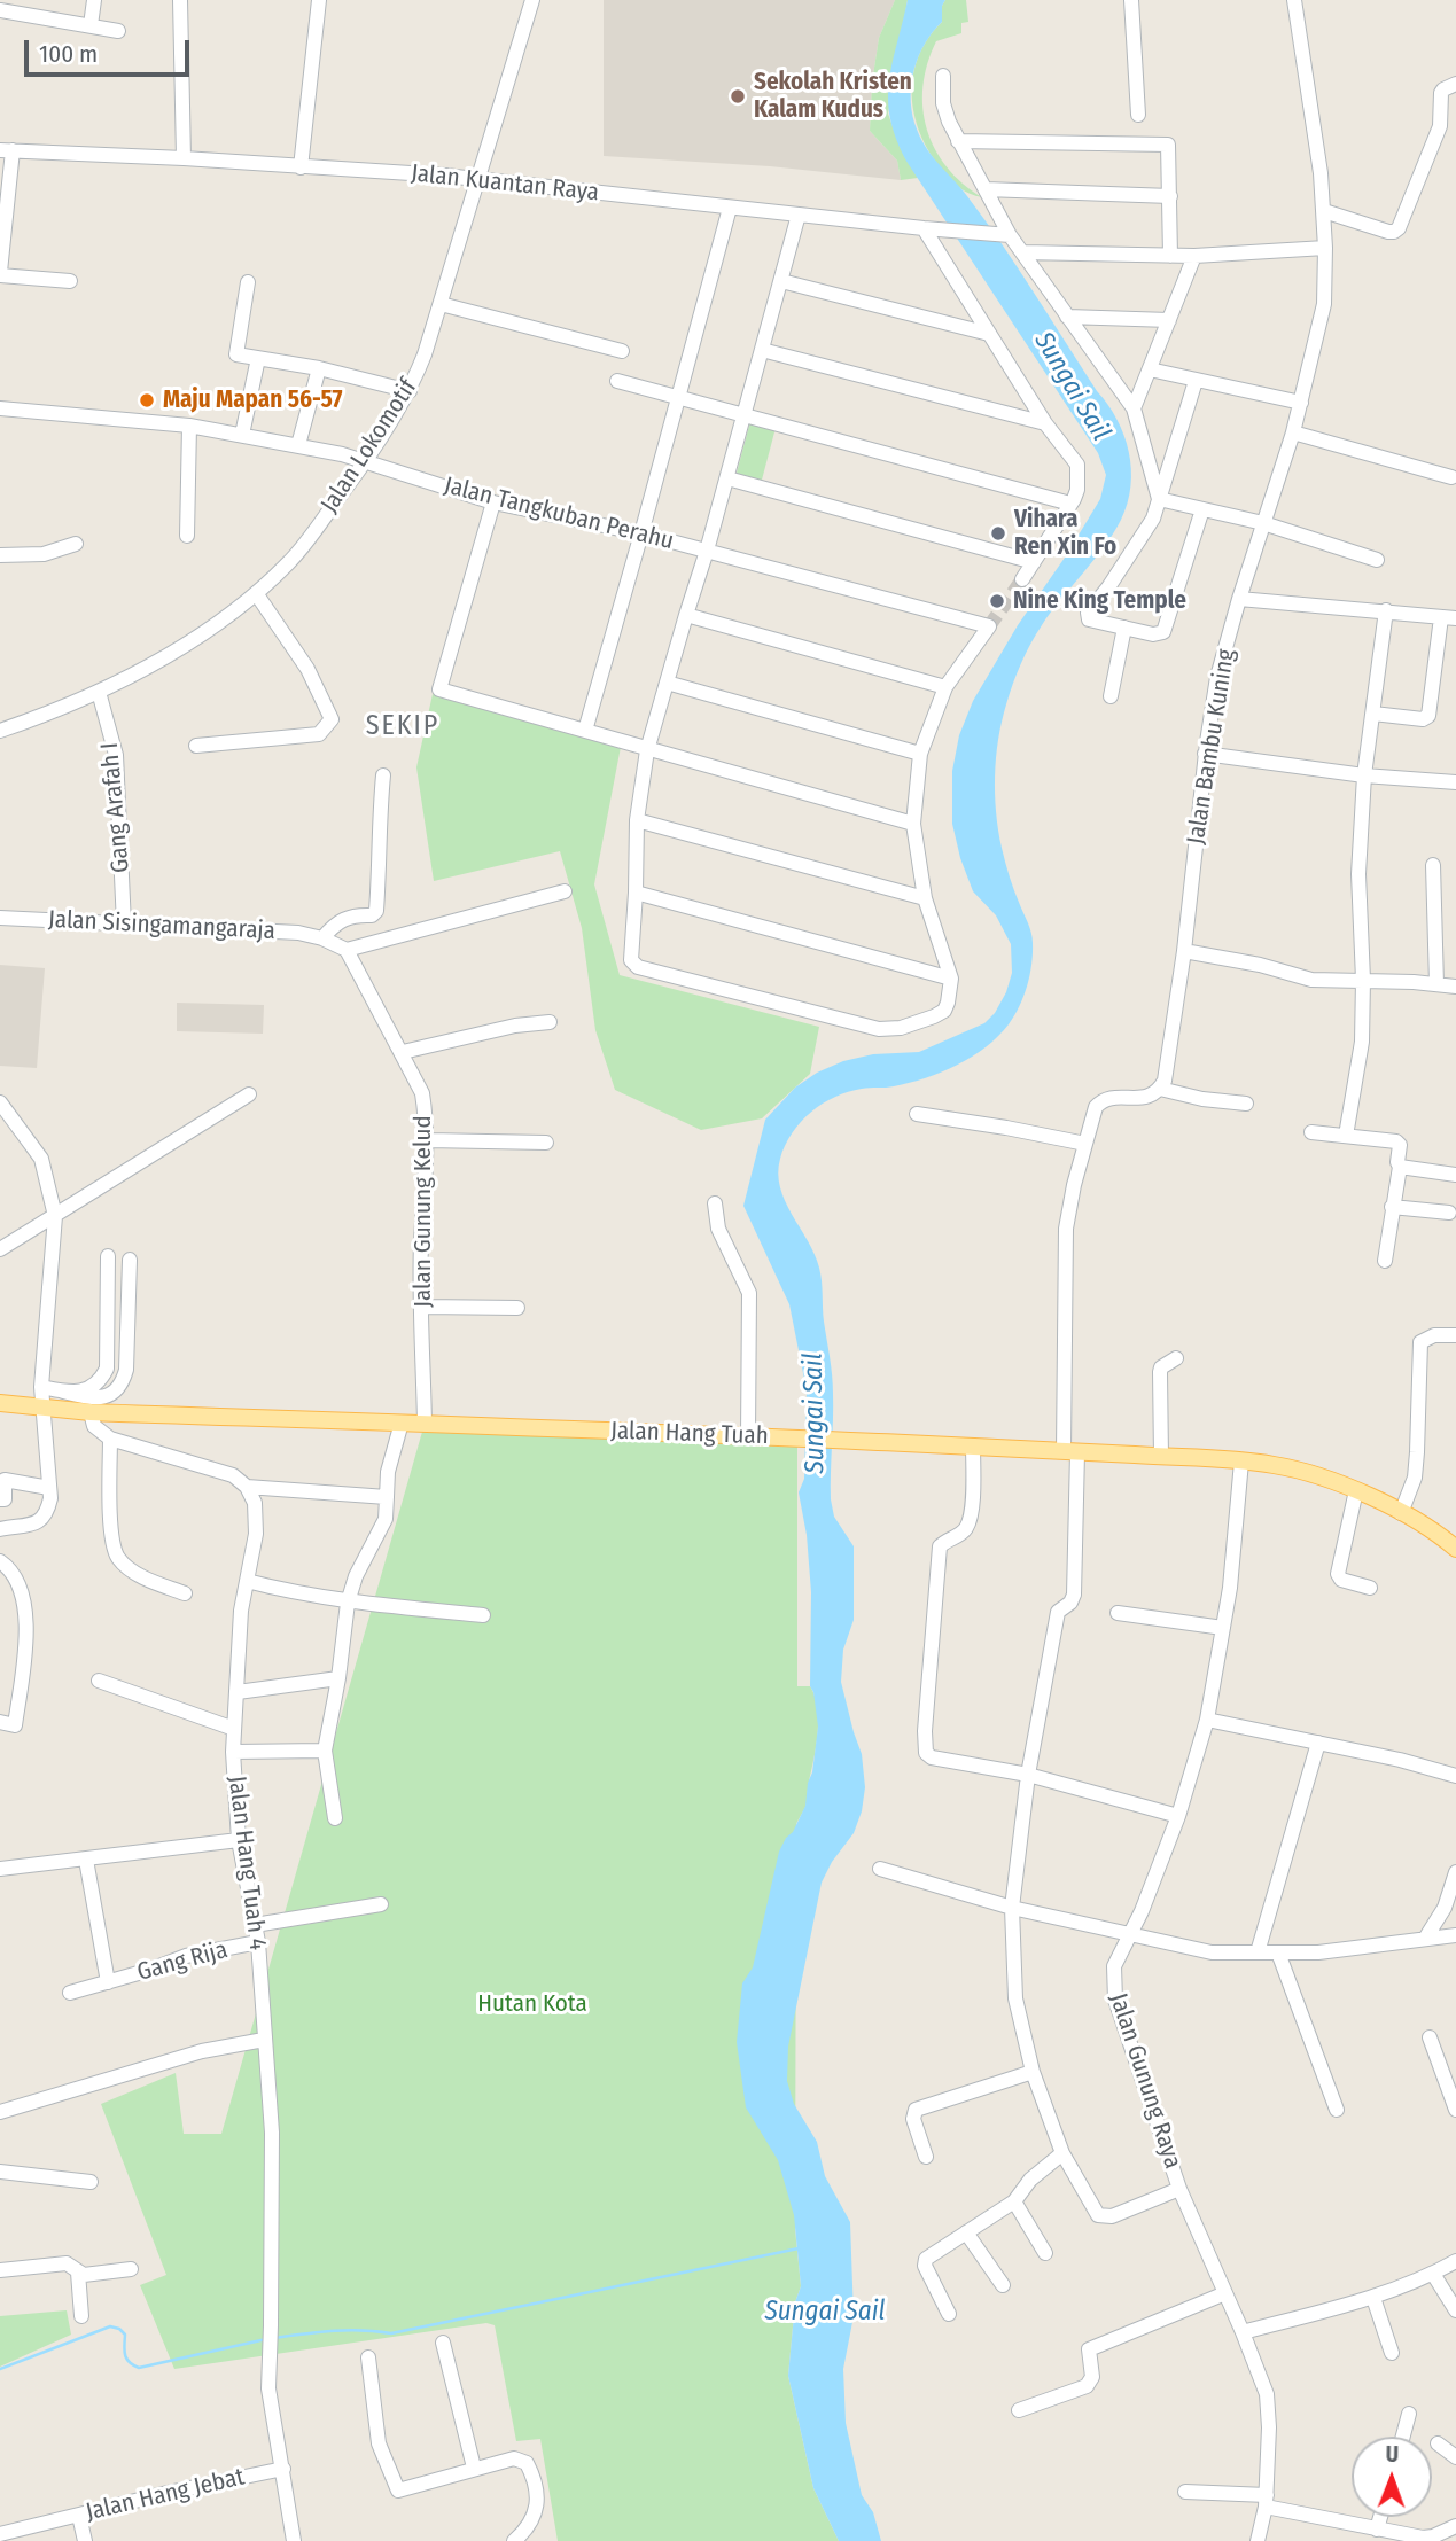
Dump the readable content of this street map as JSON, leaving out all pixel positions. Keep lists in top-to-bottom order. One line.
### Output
{"streets":{"main road":["Jalan Hang Tuah"],"street":["Jalan Kuantan Raya","Jalan Lokomotif","Jalan Tangkuban Perahu","Jalan Bambu Kuning","Gang Arafah I","Jalan Sisingamangaraja","Jalan Gunung Kelud","Jalan Hang Tuah 4","Gang Rija","Jalan Gunung Raya","Jalan Hang Jebat"]},"crossings":[["Jalan Kuantan Raya","Jalan Lokomotif"],["Jalan Lokomotif","Jalan Tangkuban Perahu"],["Jalan Lokomotif","Gang Arafah I"],["Gang Arafah I","Jalan Sisingamangaraja"],["Jalan Gunung Kelud","Jalan Hang Tuah"],["Jalan Hang Tuah","Jalan Gunung Raya"],["Jalan Hang Tuah 4","Gang Rija"],["Jalan Hang Tuah 4","Jalan Hang Jebat"]],"districts":["SEKIP"],"water":["Sungai Sail"],"parks":["Hutan Kota"],"places":["Sekolah Kristen Kalam Kudus","Maju Mapan 56-57","Vihara Ren Xin Fo","Nine King Temple"],"scale_bar":"100 m","north":"top"}
